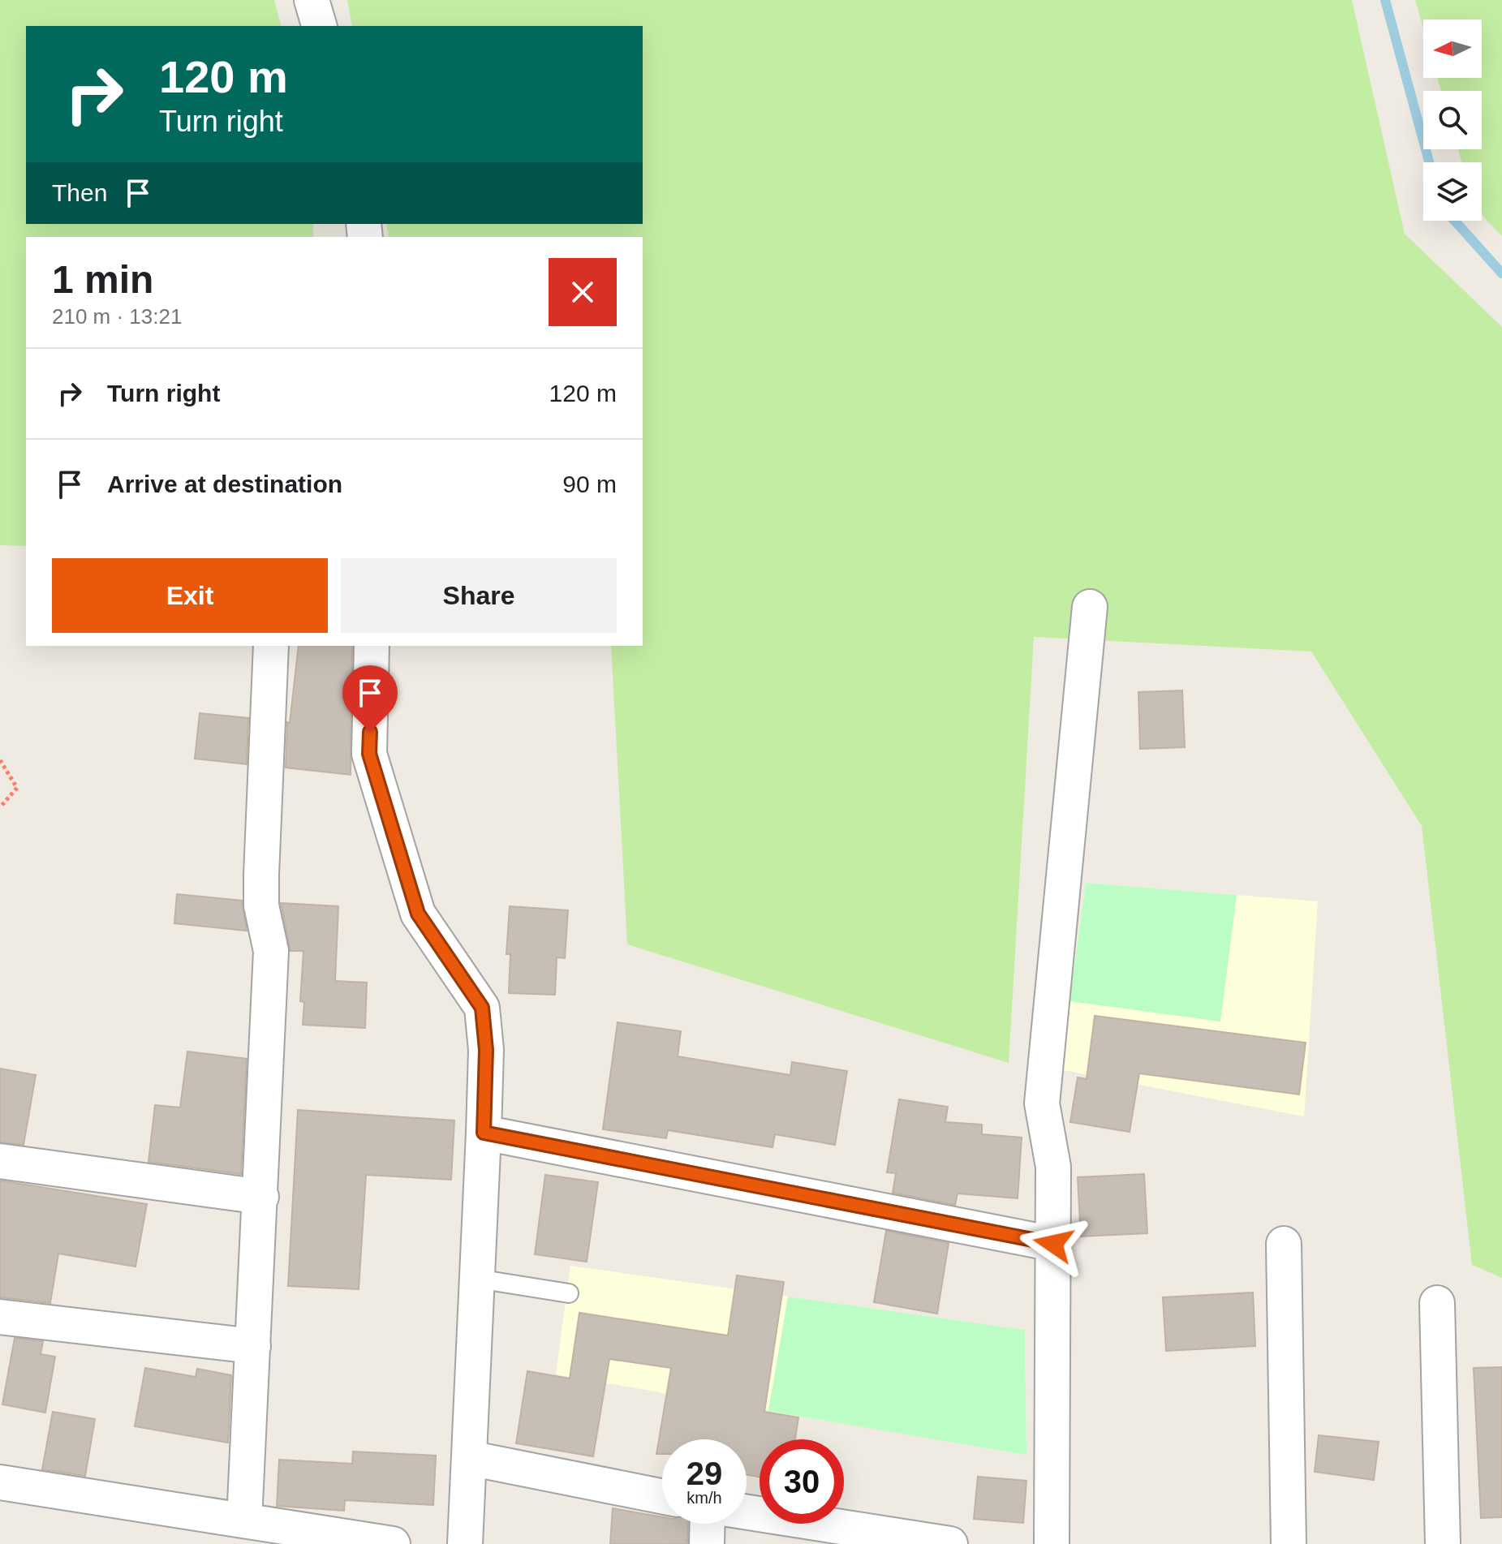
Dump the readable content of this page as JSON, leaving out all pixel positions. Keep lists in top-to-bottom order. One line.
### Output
{"north":"left","page":{"turn":["120 m","Turn right"],"then":"Then","heading":["1 min","210 m · 13:21"],"list":[{"name":"Turn right","value":"120 m"},{"name":"Arrive at destination","value":"90 m"}],"buttons":["Exit","Share"],"speed":"29 km/h","limit":"30"}}
